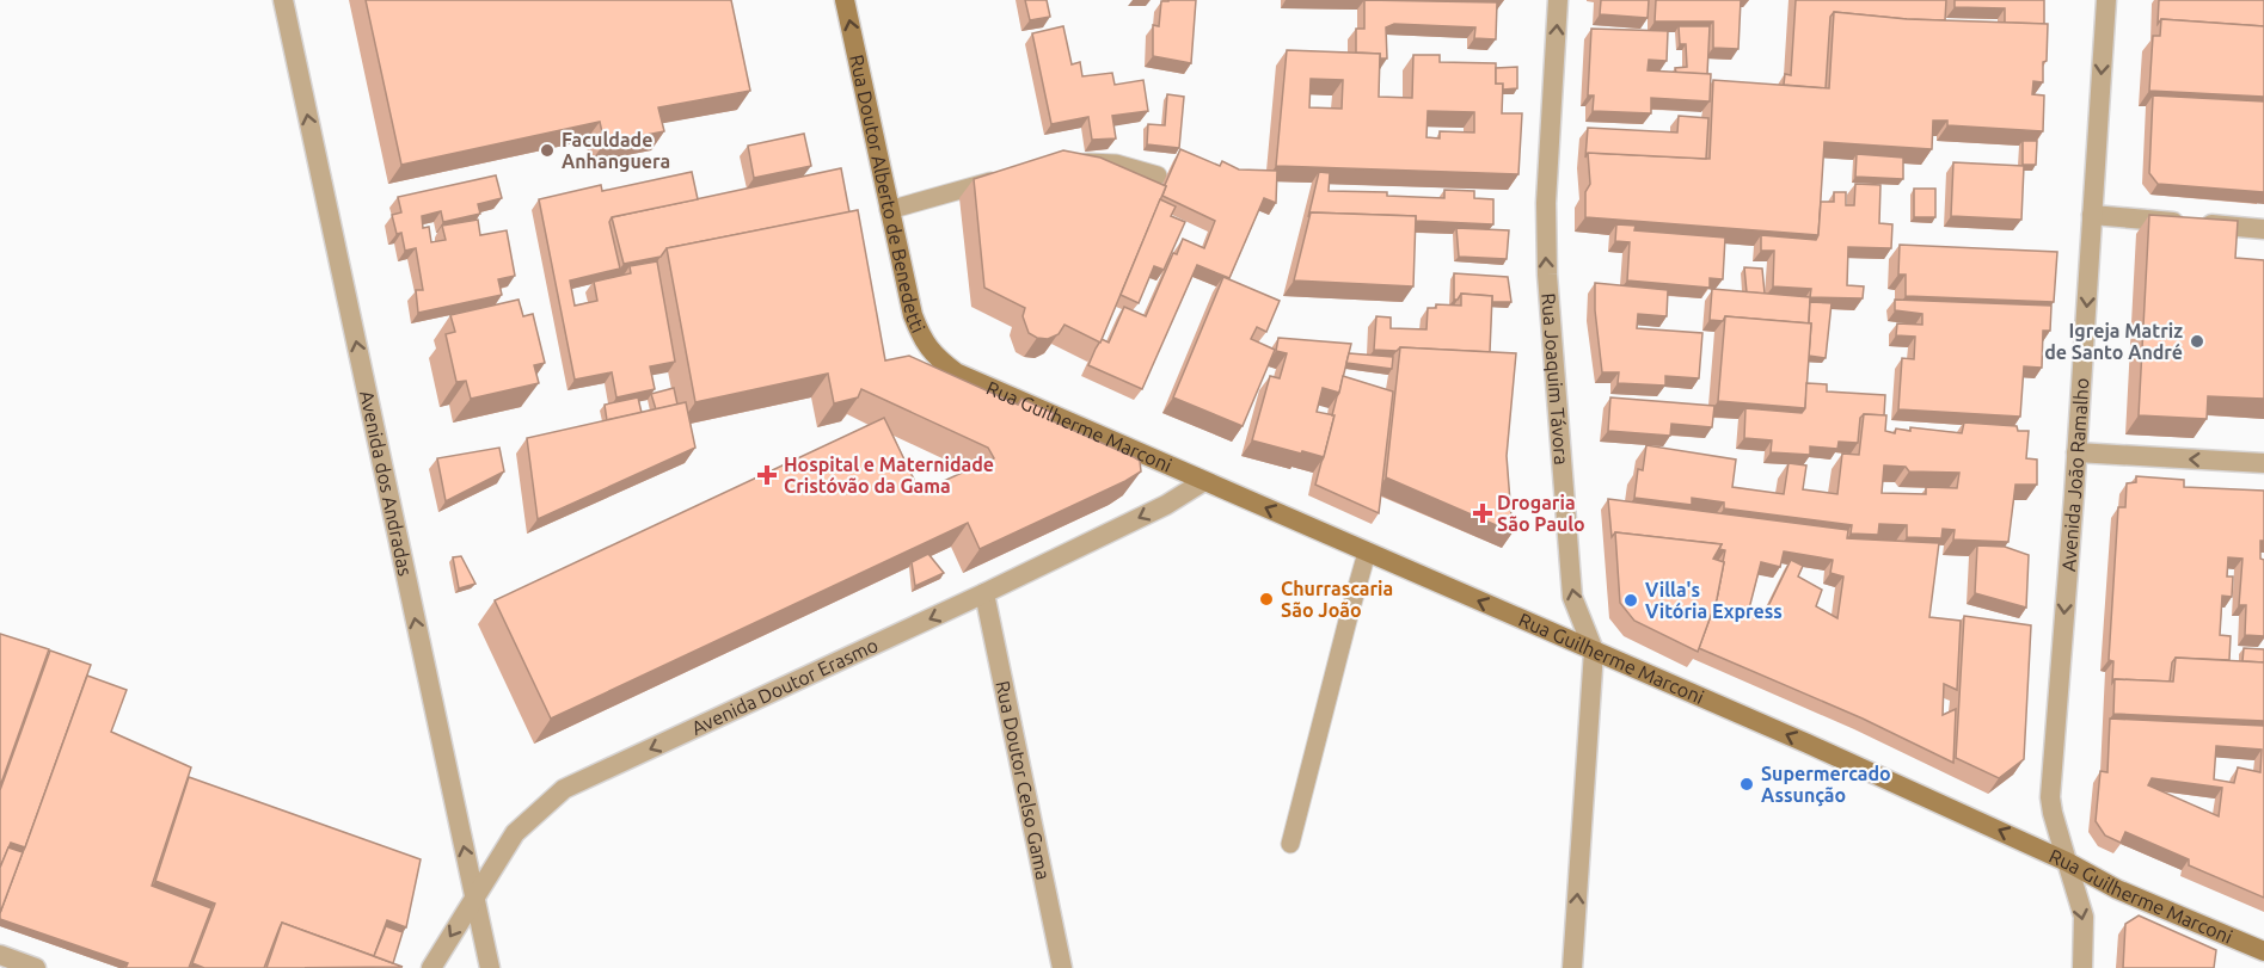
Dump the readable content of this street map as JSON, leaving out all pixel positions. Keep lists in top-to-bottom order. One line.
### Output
{"streets":{"main road":["Rua Doutor Alberto de Benedetti","Rua Guilherme Marconi"],"street":["Rua Joaquim Távora","Avenida João Ramalho","Avenida dos Andradas","Avenida Doutor Erasmo","Rua Doutor Celso Gama"]},"crossings":[["Rua Doutor Alberto de Benedetti","Rua Guilherme Marconi"],["Rua Joaquim Távora","Rua Guilherme Marconi"],["Rua Guilherme Marconi","Avenida João Ramalho"],["Rua Guilherme Marconi","Avenida Doutor Erasmo"],["Avenida dos Andradas","Avenida Doutor Erasmo"],["Avenida Doutor Erasmo","Rua Doutor Celso Gama"]],"one_way":["Rua Doutor Alberto de Benedetti","Rua Joaquim Távora","Rua Guilherme Marconi","Avenida João Ramalho","Avenida dos Andradas","Avenida Doutor Erasmo"],"places":{"other":["Faculdade Anhanguera","Igreja Matriz de Santo André","Churrascaria São João","Villa's Vitória Express","Supermercado Assunção"],"health":["Hospital e Maternidade Cristóvão da Gama","Drogaria São Paulo"]}}
